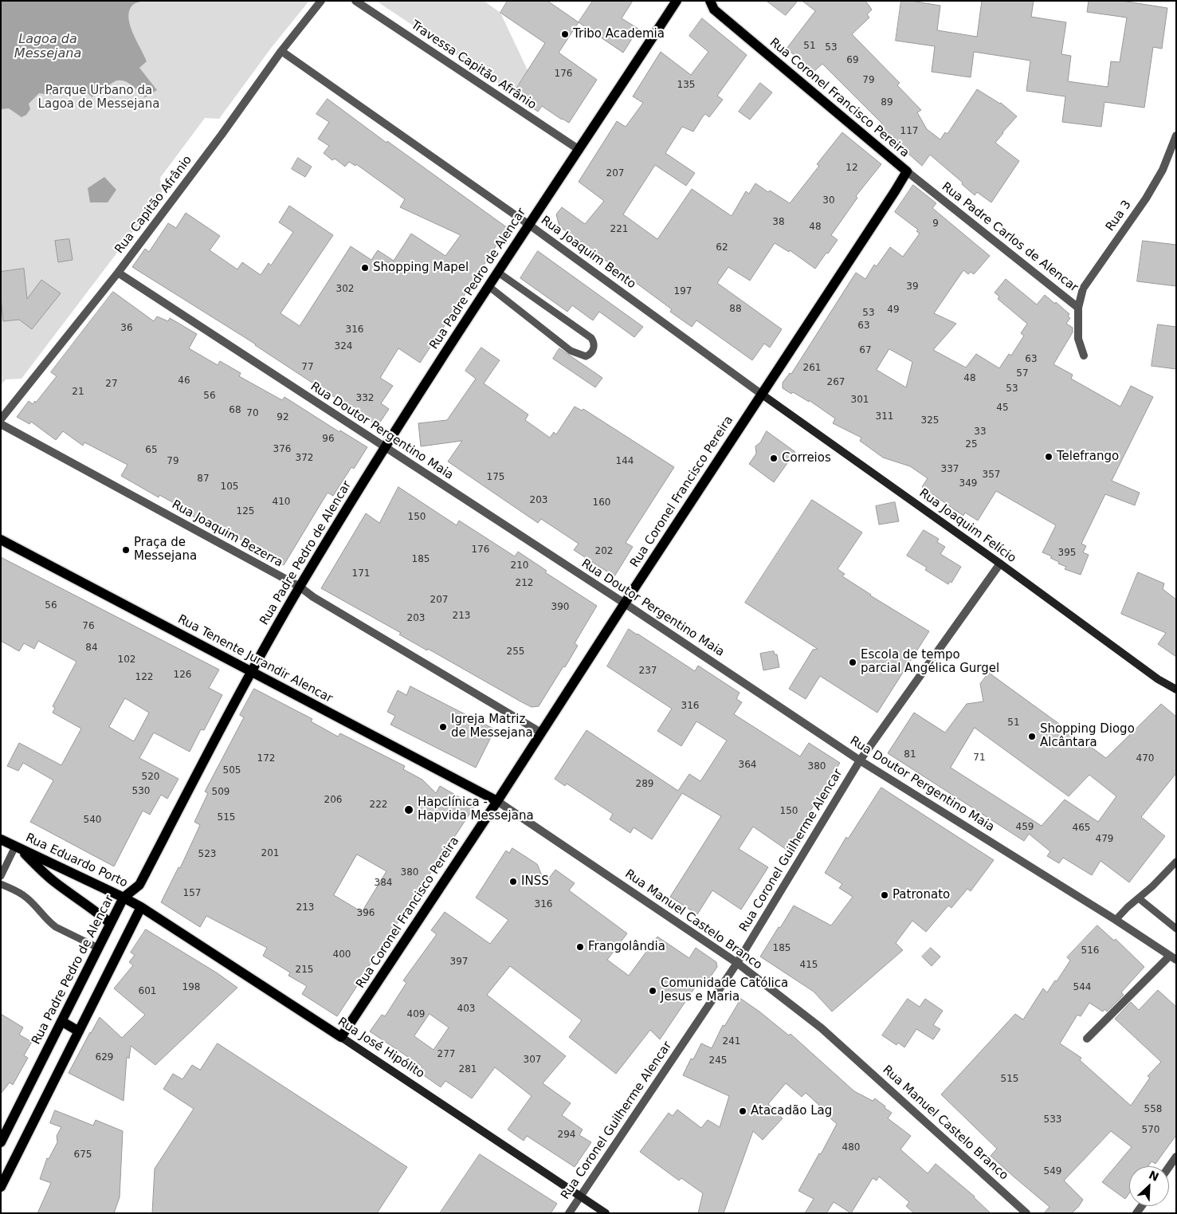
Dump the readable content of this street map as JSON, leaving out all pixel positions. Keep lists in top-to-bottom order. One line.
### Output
{"streets":{"main road":["Rua Coronel Francisco Pereira","Rua Padre Pedro de Alencar","Rua Joaquim Felício","Rua Tenente Jurandir Alencar","Rua Eduardo Porto","Rua José Hipólito"],"street":["Travessa Capitão Afrânio","Rua Capitão Afrânio","Rua 3","Rua Padre Carlos de Alencar","Rua Joaquim Bento","Rua Doutor Pergentino Maia","Rua Joaquim Bezerra","Rua Coronel Guilherme Alencar","Rua Manuel Castelo Branco"]},"crossings":[["Travessa Capitão Afrânio","Rua Padre Pedro de Alencar"],["Rua Coronel Francisco Pereira","Rua Padre Carlos de Alencar"],["Rua Coronel Francisco Pereira","Rua Joaquim Bento"],["Rua Coronel Francisco Pereira","Rua Doutor Pergentino Maia"],["Rua Coronel Francisco Pereira","Rua Joaquim Felício"],["Rua Coronel Francisco Pereira","Rua Joaquim Bezerra"],["Rua Coronel Francisco Pereira","Rua Tenente Jurandir Alencar"],["Rua Coronel Francisco Pereira","Rua Manuel Castelo Branco"],["Rua Coronel Francisco Pereira","Rua José Hipólito"],["Rua Capitão Afrânio","Rua Joaquim Bento"],["Rua Capitão Afrânio","Rua Doutor Pergentino Maia"],["Rua 3","Rua Padre Carlos de Alencar"],["Rua Joaquim Bento","Rua Padre Pedro de Alencar"],["Rua Joaquim Bento","Rua Joaquim Felício"],["Rua Padre Pedro de Alencar","Rua Doutor Pergentino Maia"],["Rua Padre Pedro de Alencar","Rua Joaquim Bezerra"],["Rua Padre Pedro de Alencar","Rua Tenente Jurandir Alencar"],["Rua Padre Pedro de Alencar","Rua Eduardo Porto"],["Rua Doutor Pergentino Maia","Rua Coronel Guilherme Alencar"],["Rua Joaquim Felício","Rua Coronel Guilherme Alencar"],["Rua Tenente Jurandir Alencar","Rua Manuel Castelo Branco"],["Rua Coronel Guilherme Alencar","Rua Manuel Castelo Branco"],["Rua Coronel Guilherme Alencar","Rua José Hipólito"],["Rua Eduardo Porto","Rua José Hipólito"]],"water":["Lagoa da Messejana"],"parks":["Parque Urbano da Lagoa de Messejana"],"places":["Tribo Academia","Shopping Mapel","Telefrango","Correios","Praça de Messejana","Escola de tempo parcial Angélica Gurgel","Igreja Matriz de Messejana","Shopping Diogo Alcântara","Hapclínica - Hapvida Messejana","INSS","Patronato","Frangolândia","Comunidade Católica Jesus e Maria","Atacadão Lag"],"house_numbers":["51","53","69","176","79","135","89","117","12","207","30","38","9","48","221","62","39","302","197","88","49","53","63","36","316","324","67","63","77","261","57","48","46","267","27","53","21","56","332","301","45","68","70","311","92","325","33","96","25","376","65","372","79","144","337","357","175","87","349","105","203","410","160","125","150","176","202","395","185","210","171","212","207","56","390","213","203","76","84","255","102","237","126","122","316","51","81","71","172","470","364","380","505","520","289","530","509","206","222","150","515","540","459","465","479","201","523","380","384","157","316","213","396","185","516","400","397","415","215","198","544","601","403","409","241","277","629","307","245","281","515","558","533","570","294","480","675","549"],"north":"top right"}
